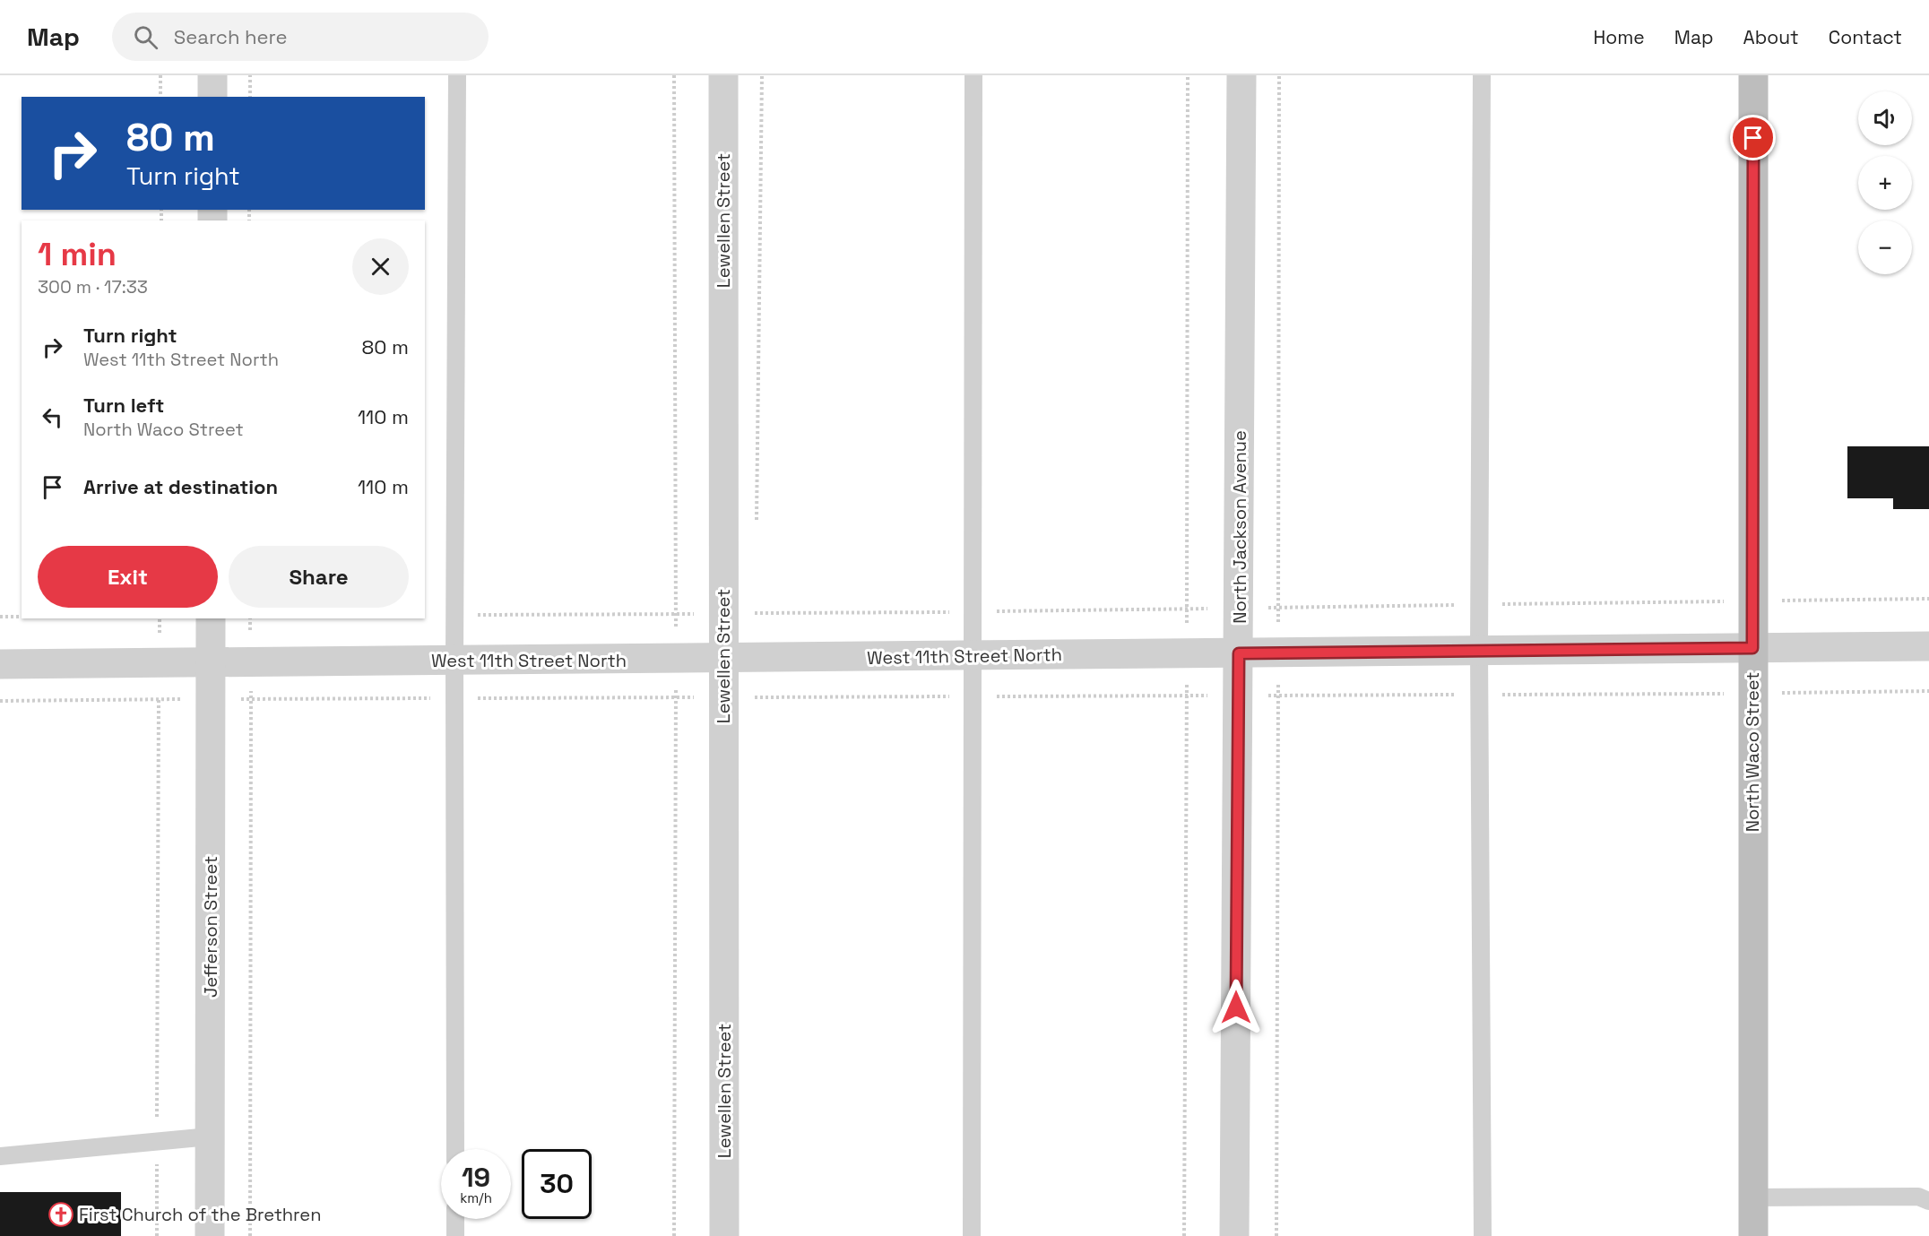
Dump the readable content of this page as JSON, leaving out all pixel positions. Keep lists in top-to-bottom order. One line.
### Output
{"streets":{"street":["Lewellen Street","North Jackson Avenue","West 11th Street North","North Waco Street","Jefferson Street"]},"crossings":[["Lewellen Street","West 11th Street North"],["North Jackson Avenue","West 11th Street North"],["West 11th Street North","North Waco Street"],["West 11th Street North","Jefferson Street"]],"places":{"church":["First Church of the Brethren"]},"page":{"header":"Map","search":"Search here","nav":["Home","Map","About","Contact"],"map_buttons":["+","−"],"turn":["80 m","Turn right"],"heading":["1 min","300 m · 17:33"],"list":[{"name":"Turn right","note":"West 11th Street North","value":"80 m"},{"name":"Turn left","note":"North Waco Street","value":"110 m"},{"name":"Arrive at destination","value":"110 m"}],"buttons":["Exit","Share"],"speed":"19 km/h","limit":"30"}}
